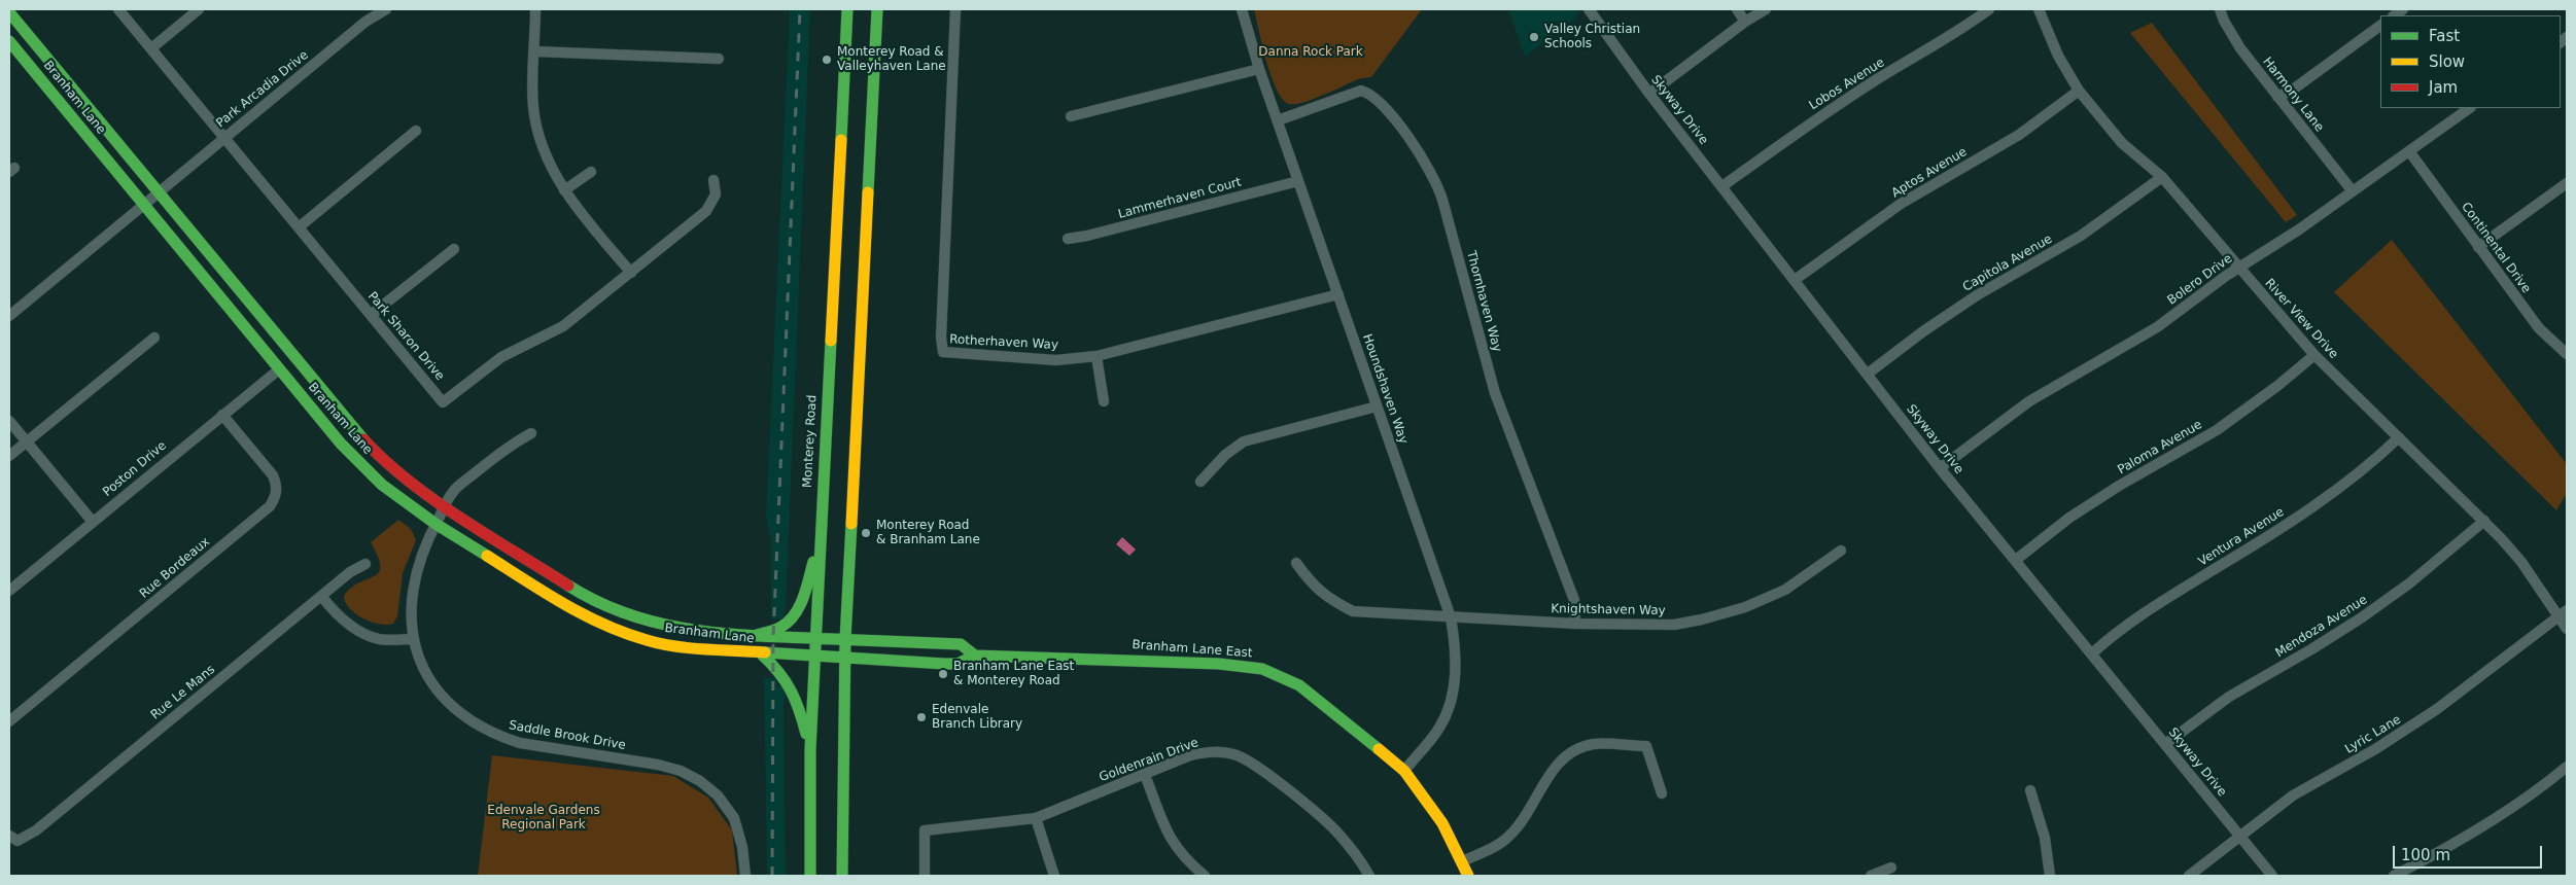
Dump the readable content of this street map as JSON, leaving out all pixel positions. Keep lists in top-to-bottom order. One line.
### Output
{"streets":{"main road":["Branham Lane","Monterey Road","Branham Lane East"],"street":["Lobos Avenue","Park Arcadia Drive","Harmony Lane","Skyway Drive","Aptos Avenue","Lammerhaven Court","Continental Drive","Capitola Avenue","Bolero Drive","Thornhaven Way","River View Drive","Park Sharon Drive","Rotherhaven Way","Houndshaven Way","Paloma Avenue","Poston Drive","Ventura Avenue","Rue Bordeaux","Knightshaven Way","Mendoza Avenue","Rue Le Mans","Lyric Lane","Saddle Brook Drive","Goldenrain Drive"]},"crossings":[["Lobos Avenue","Skyway Drive"],["Park Arcadia Drive","Branham Lane"],["Park Arcadia Drive","Park Sharon Drive"],["Harmony Lane","Bolero Drive"],["Branham Lane","Poston Drive"],["Branham Lane","Branham Lane East"],["Branham Lane","Saddle Brook Drive"],["Skyway Drive","Aptos Avenue"],["Skyway Drive","Capitola Avenue"],["Skyway Drive","Bolero Drive"],["Skyway Drive","Paloma Avenue"],["Skyway Drive","Ventura Avenue"],["Skyway Drive","Mendoza Avenue"],["Skyway Drive","Lyric Lane"],["Aptos Avenue","River View Drive"],["Lammerhaven Court","Houndshaven Way"],["Continental Drive","Bolero Drive"],["Capitola Avenue","River View Drive"],["Bolero Drive","River View Drive"],["Thornhaven Way","Houndshaven Way"],["Thornhaven Way","Knightshaven Way"],["River View Drive","Paloma Avenue"],["River View Drive","Ventura Avenue"],["River View Drive","Mendoza Avenue"],["River View Drive","Lyric Lane"],["Rotherhaven Way","Houndshaven Way"],["Houndshaven Way","Knightshaven Way"],["Houndshaven Way","Branham Lane East"],["Monterey Road","Branham Lane East"],["Poston Drive","Rue Bordeaux"]],"parks":["Danna Rock Park","Edenvale Gardens Regional Park"],"places":["Valley Christian Schools","Monterey Road & Valleyhaven Lane","Monterey Road & Branham Lane","Branham Lane East & Monterey Road","Edenvale Branch Library"],"legend":["Fast","Slow","Jam"],"scale_bar":"100 m"}
